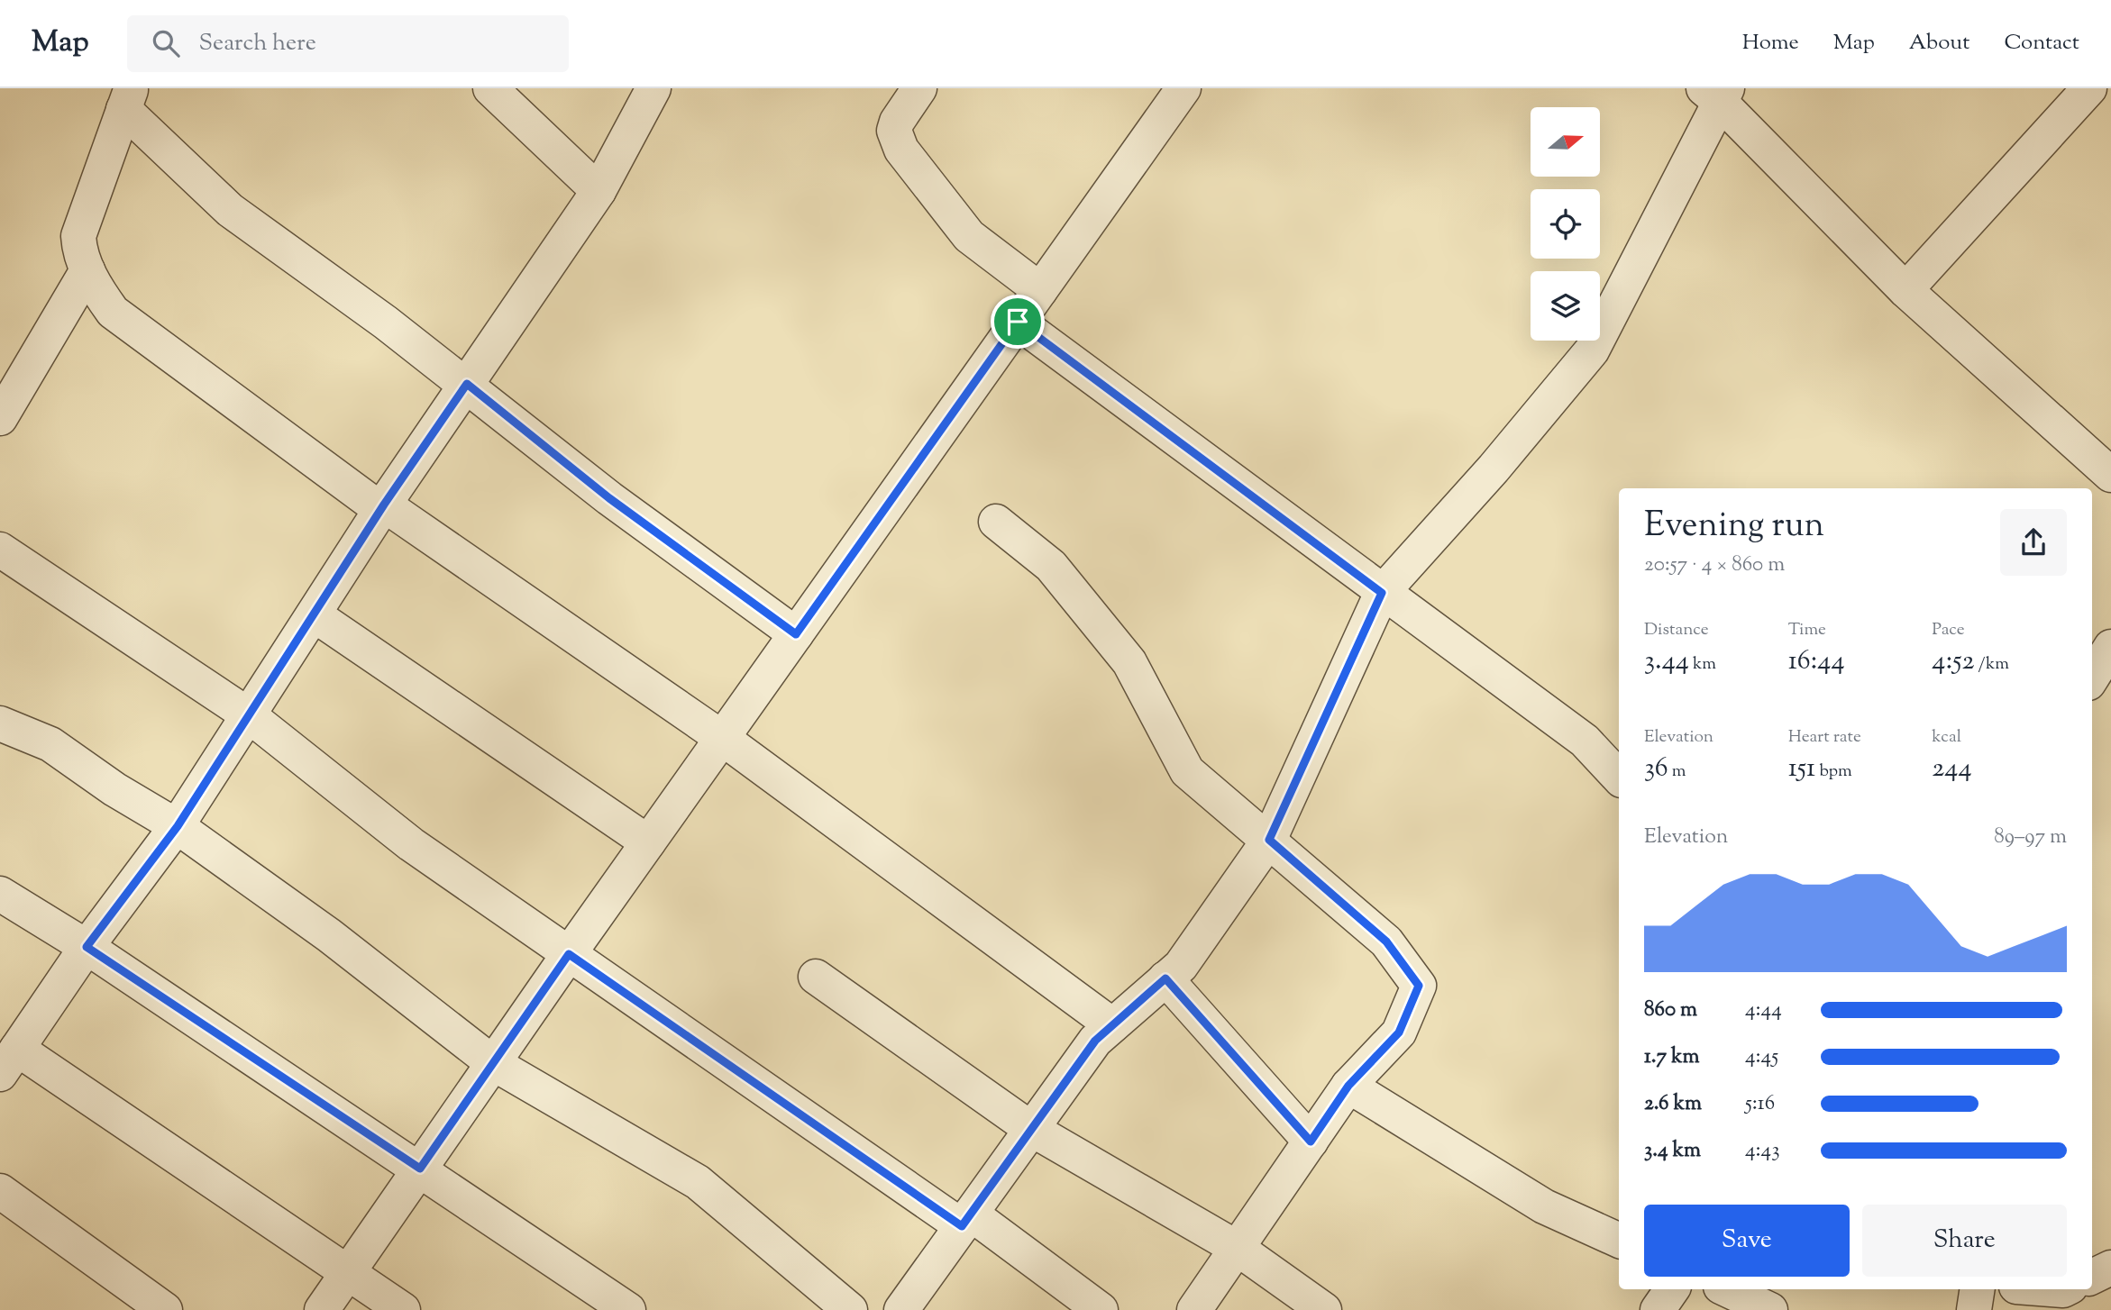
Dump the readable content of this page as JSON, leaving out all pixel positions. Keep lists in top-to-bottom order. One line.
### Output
{"north":"right","page":{"header":"Map","search":"Search here","nav":["Home","Map","About","Contact"],"heading":["Evening run","20:57 · 4 × 860 m"],"stats":[["Distance","3.44 km"],["Time","16:44"],["Pace","4:52 /km"],["Elevation","36 m"],["Heart rate","151 bpm"],["kcal","244"]],"chart":["Elevation","89–97 m"],"list":[{"name":"860 m","note":"4:44"},{"name":"1.7 km","note":"4:45"},{"name":"2.6 km","note":"5:16"},{"name":"3.4 km","note":"4:43"}],"buttons":["Save","Share"]}}
